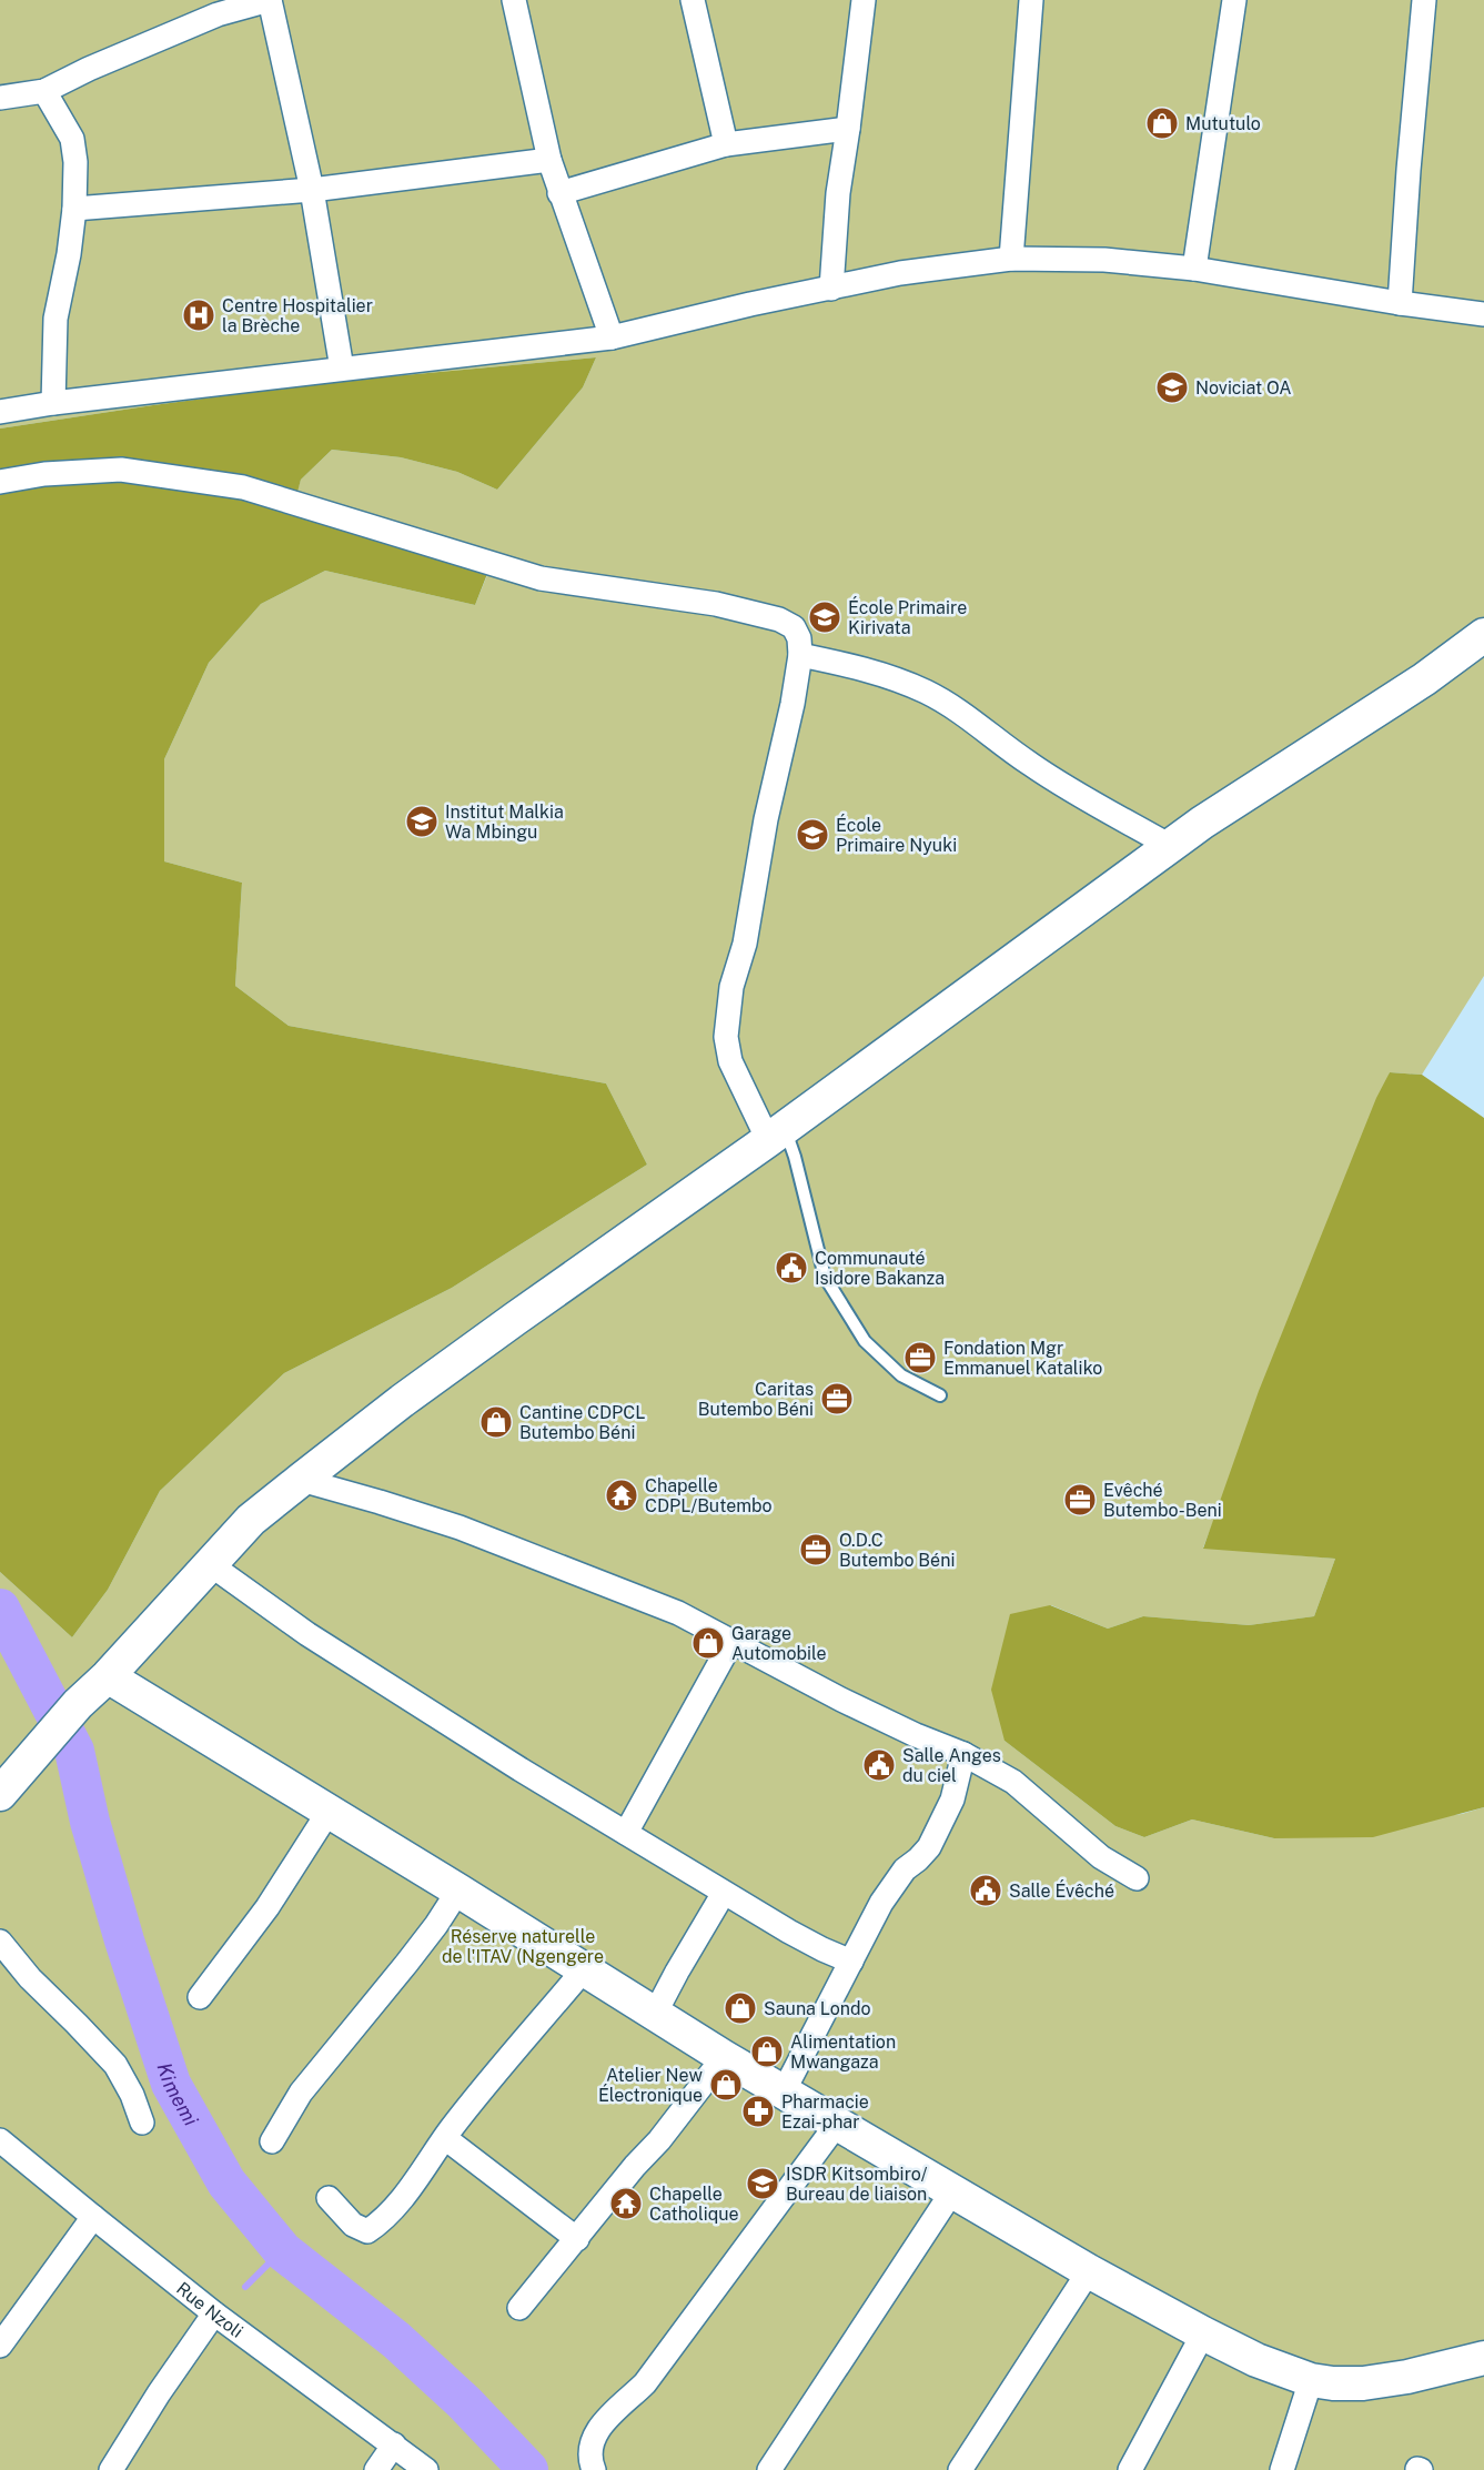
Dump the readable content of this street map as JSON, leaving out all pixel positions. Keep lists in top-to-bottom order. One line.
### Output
{"streets":{"street":["Rue Nzoli"]},"water":["Kimemi"],"parks":["Réserve naturelle de l'ITAV (Ngengere"],"places":{"shop":["Mututulo","Cantine CDPCL Butembo Béni","Garage Automobile","Sauna Londo","Alimentation Mwangaza","Atelier New Électronique"],"hospital":["Centre Hospitalier la Brèche"],"school or university":["Noviciat OA","École Primaire Kirivata","Institut Malkia Wa Mbingu","École Primaire Nyuki","ISDR Kitsombiro/ Bureau de liaison"],"public building":["Communauté Isidore Bakanza","Salle Anges du ciel","Salle Évêché"],"office":["Fondation Mgr Emmanuel Kataliko","Caritas Butembo Béni","Evêché Butembo-Beni","O.D.C Butembo Béni"],"temple":["Chapelle CDPL/Butembo","Chapelle Catholique"],"pharmacy":["Pharmacie Ezai-phar"]}}
